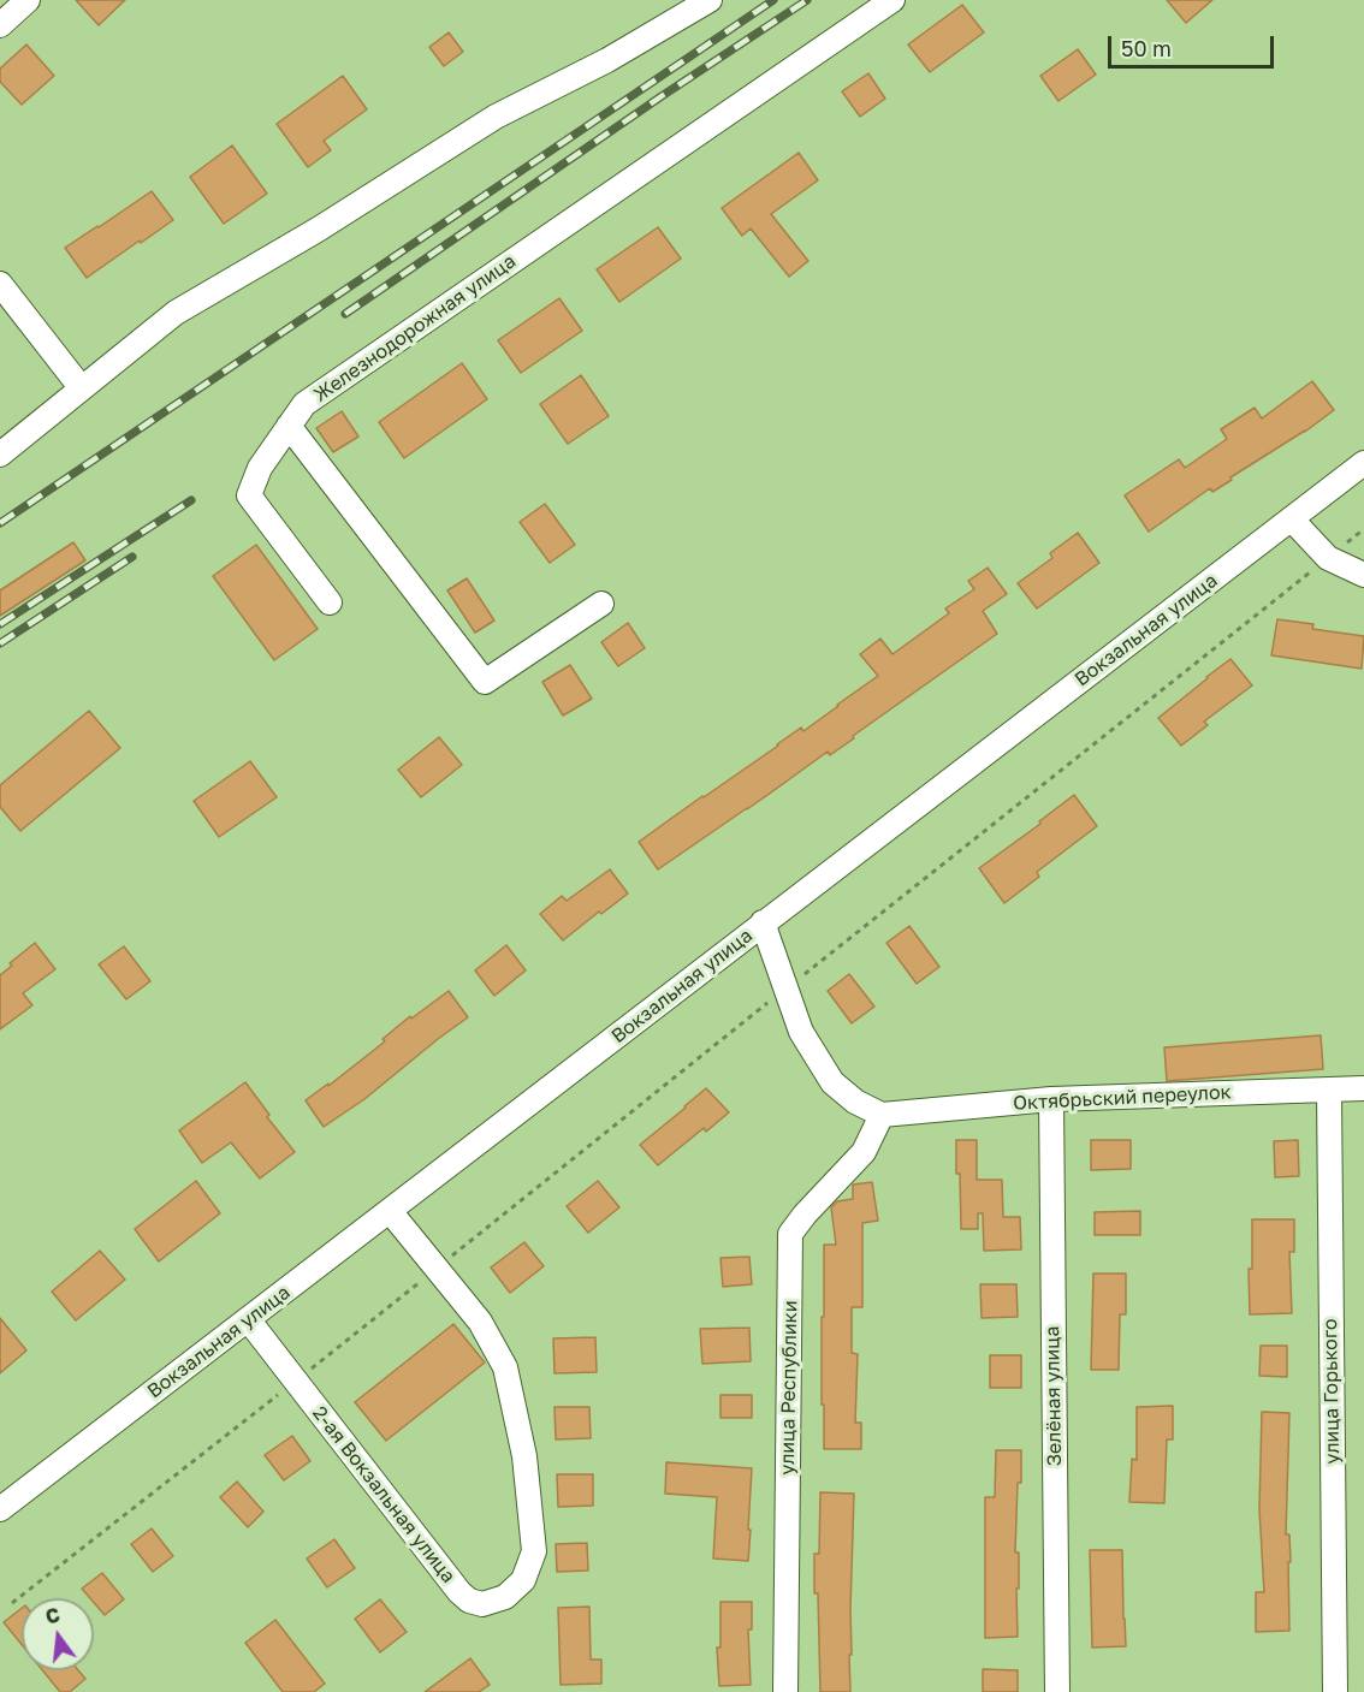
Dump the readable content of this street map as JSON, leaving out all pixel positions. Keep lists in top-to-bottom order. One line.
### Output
{"streets":{"street":["Железнодорожная улица","Вокзальная улица","Октябрьский переулок","улица Республики","улица Горького","Зелёная улица","2-ая Вокзальная улица"]},"crossings":[["Вокзальная улица","2-ая Вокзальная улица"],["Октябрьский переулок","улица Республики"],["Октябрьский переулок","улица Горького"],["Октябрьский переулок","Зелёная улица"]],"scale_bar":"50 m","north":"top"}
